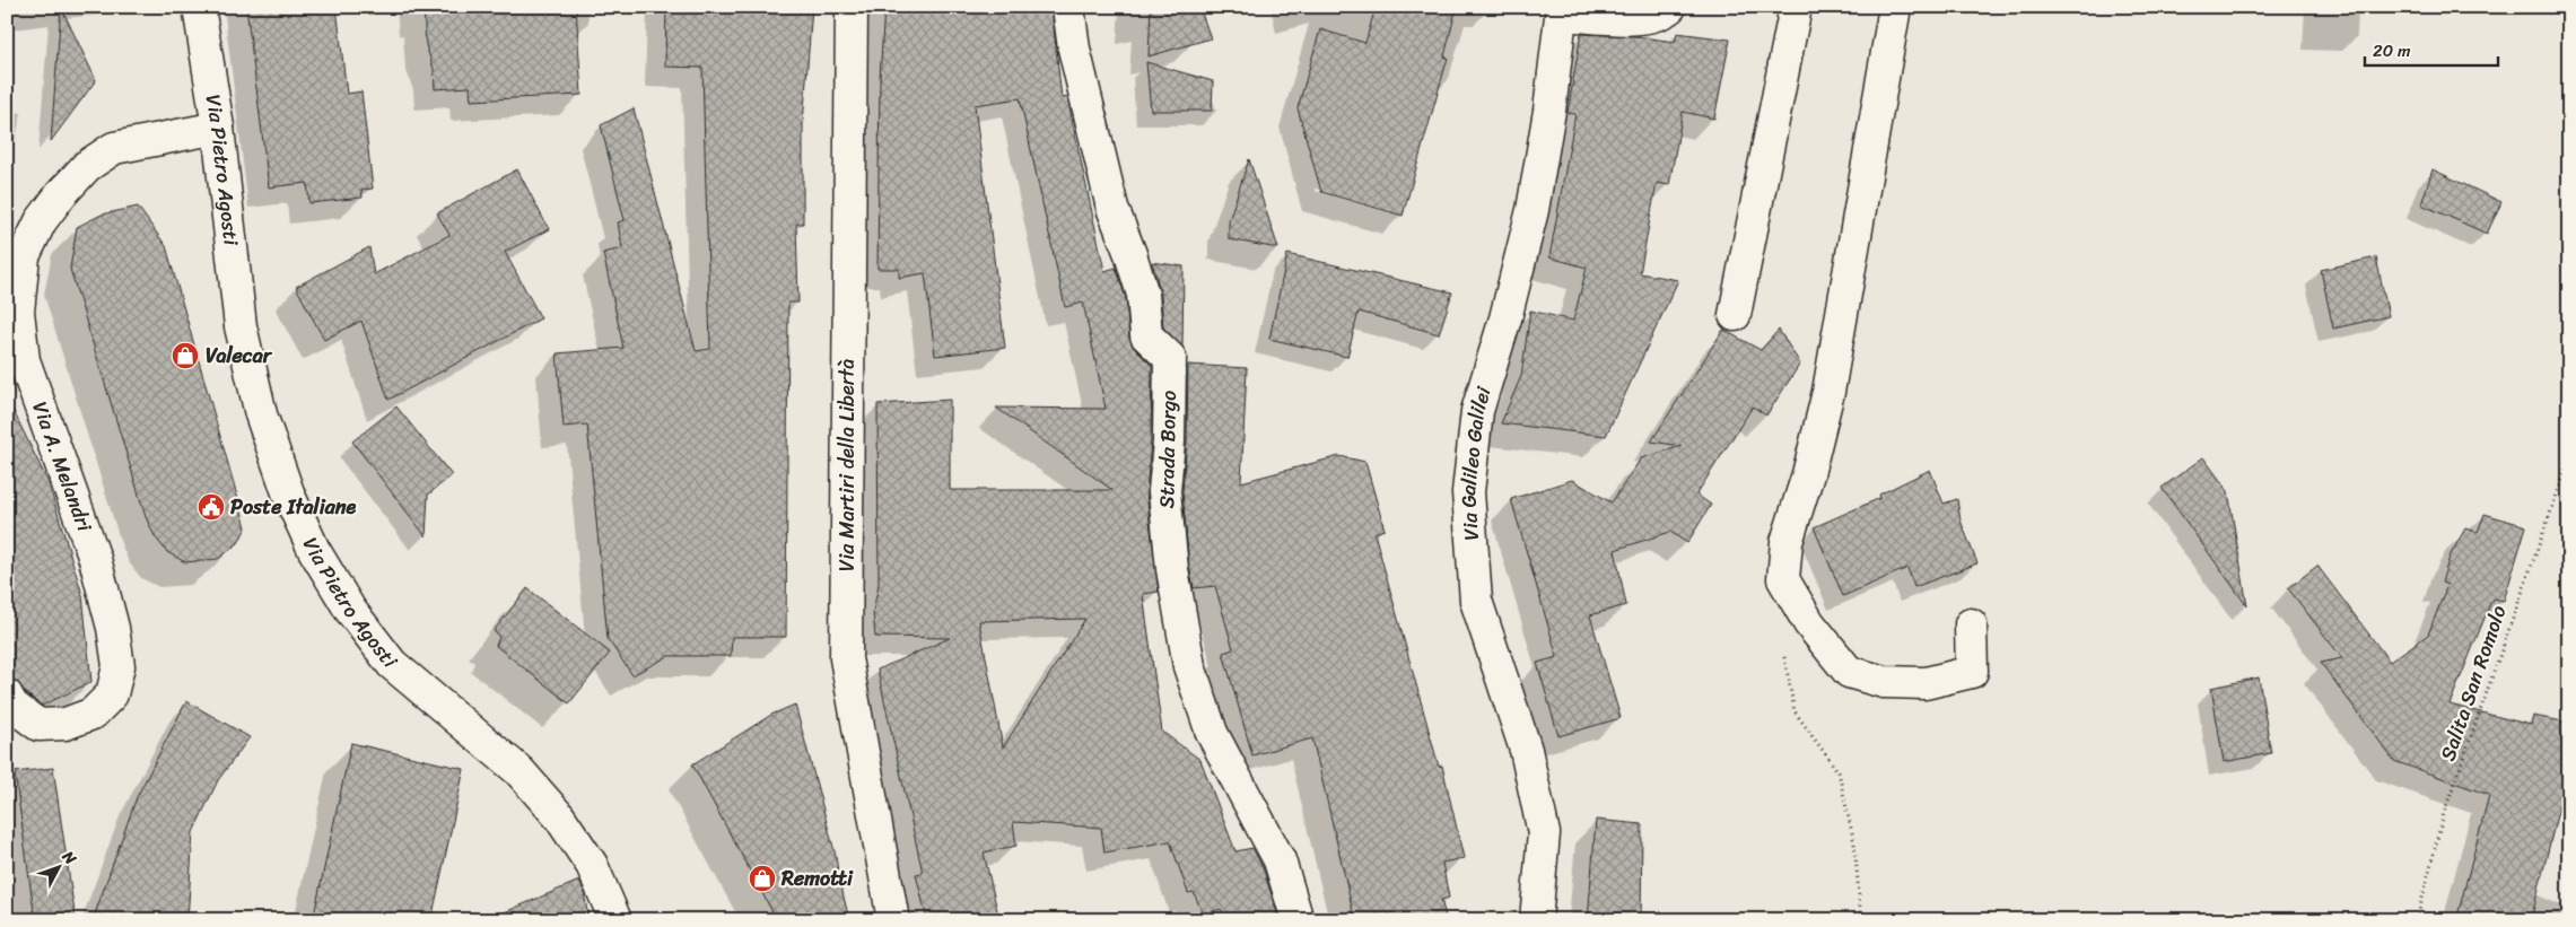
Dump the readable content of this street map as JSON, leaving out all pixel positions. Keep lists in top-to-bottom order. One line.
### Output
{"streets":{"street":["Via Pietro Agosti","Strada Borgo","Via Galileo Galilei","Via Martiri della Libertà","Via A. Melandri"],"path":["Salita San Romolo"]},"crossings":[["Via Pietro Agosti","Via A. Melandri"]],"places":{"shop":["Valecar","Remotti"],"public building":["Poste Italiane"]},"scale_bar":"20 m","north":"top right"}
